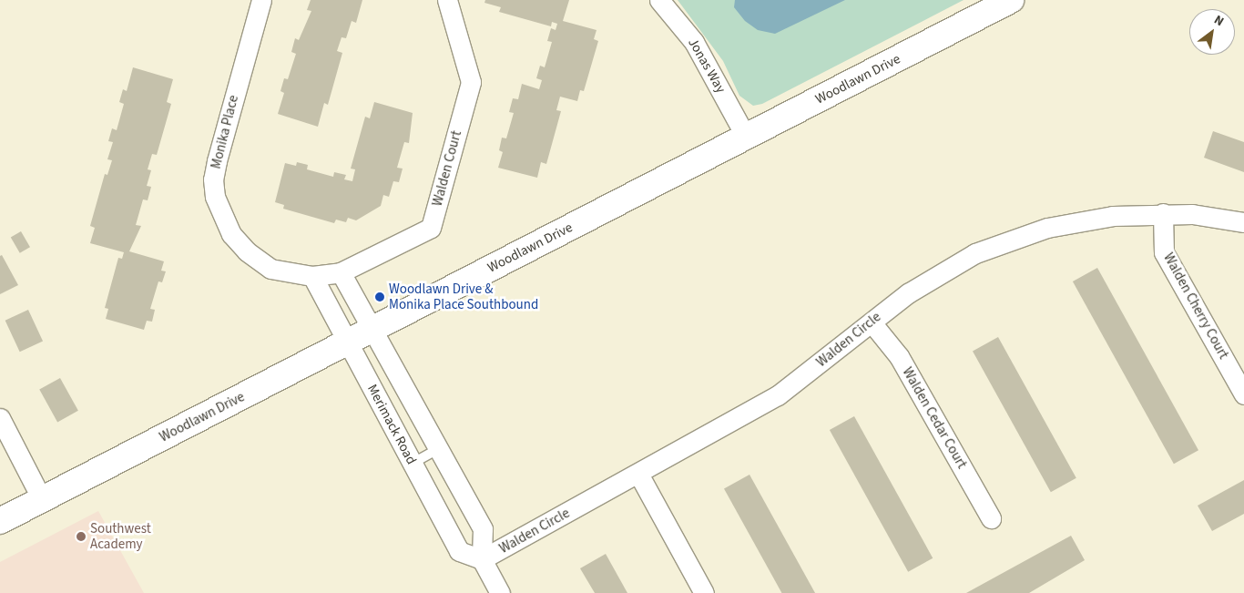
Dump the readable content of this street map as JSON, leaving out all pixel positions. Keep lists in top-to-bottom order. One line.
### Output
{"streets":{"main road":["Woodlawn Drive"],"street":["Jonas Way","Monika Place","Walden Court","Walden Cherry Court","Walden Circle","Walden Cedar Court","Merimack Road"]},"crossings":[["Jonas Way","Woodlawn Drive"],["Woodlawn Drive","Merimack Road"],["Monika Place","Walden Court"],["Monika Place","Merimack Road"],["Walden Court","Merimack Road"],["Walden Cherry Court","Walden Circle"],["Walden Circle","Walden Cedar Court"],["Walden Circle","Merimack Road"]],"places":["Woodlawn Drive & Monika Place Southbound","Southwest Academy"],"north":"top right"}
